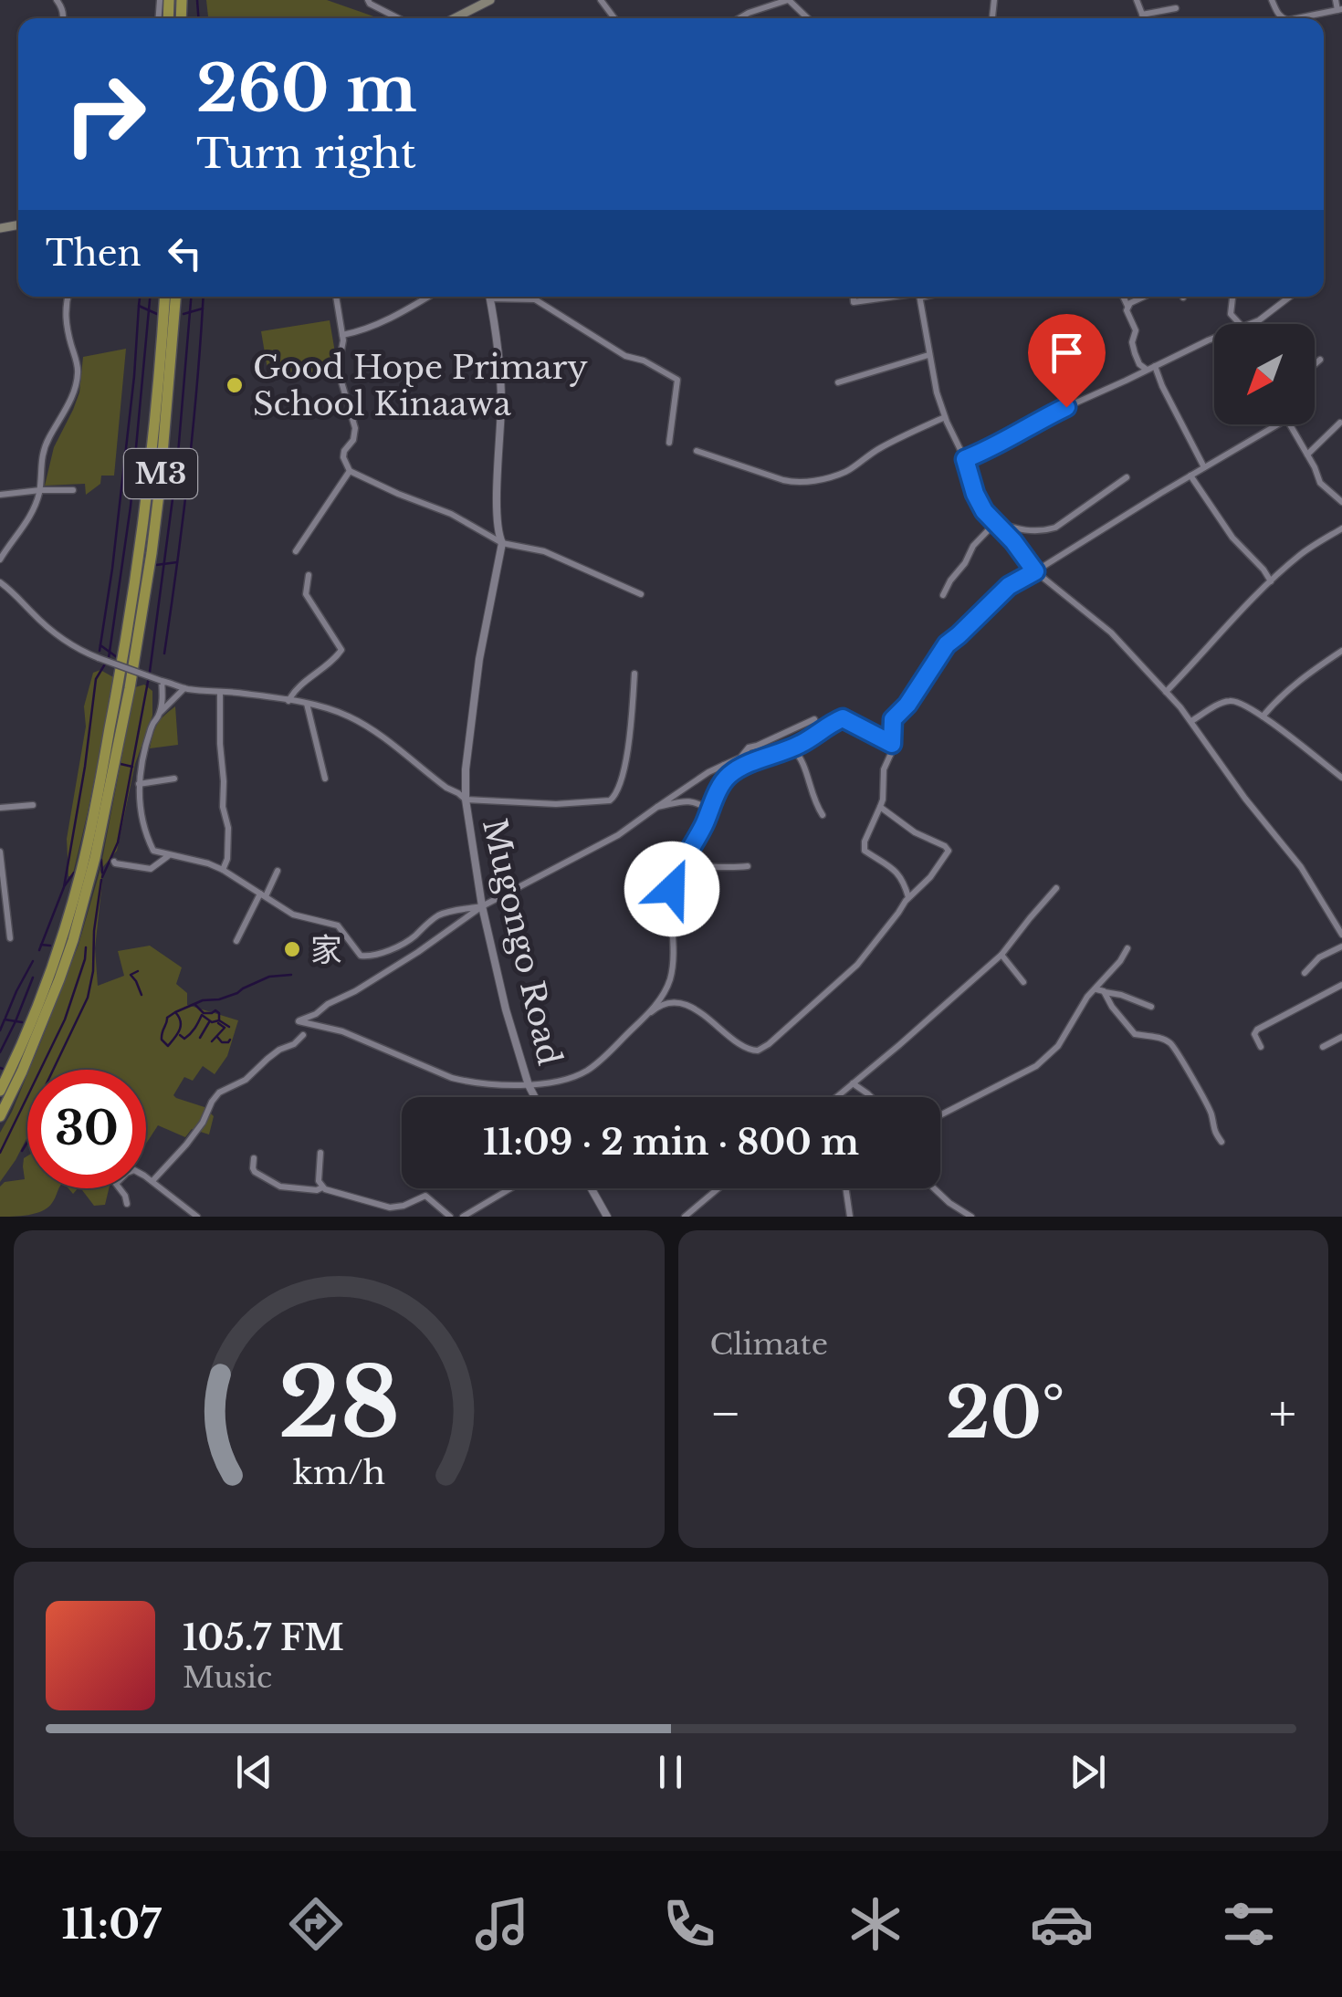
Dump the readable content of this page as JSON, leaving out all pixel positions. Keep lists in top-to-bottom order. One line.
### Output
{"streets":{"highway":["M3"],"street":["Mugongo Road"]},"places":["Good Hope Primary School Kinaawa","家"],"north":"bottom left","page":{"turn":["260 m","Turn right"],"then":"Then","limit":"30","trip":"11:09 · 2 min · 800 m","tile":"Climate","heat":["−","20°","+"],"song":["105.7 FM","Music"],"tabs":"11:07","gauge":["28","km/h"]}}
